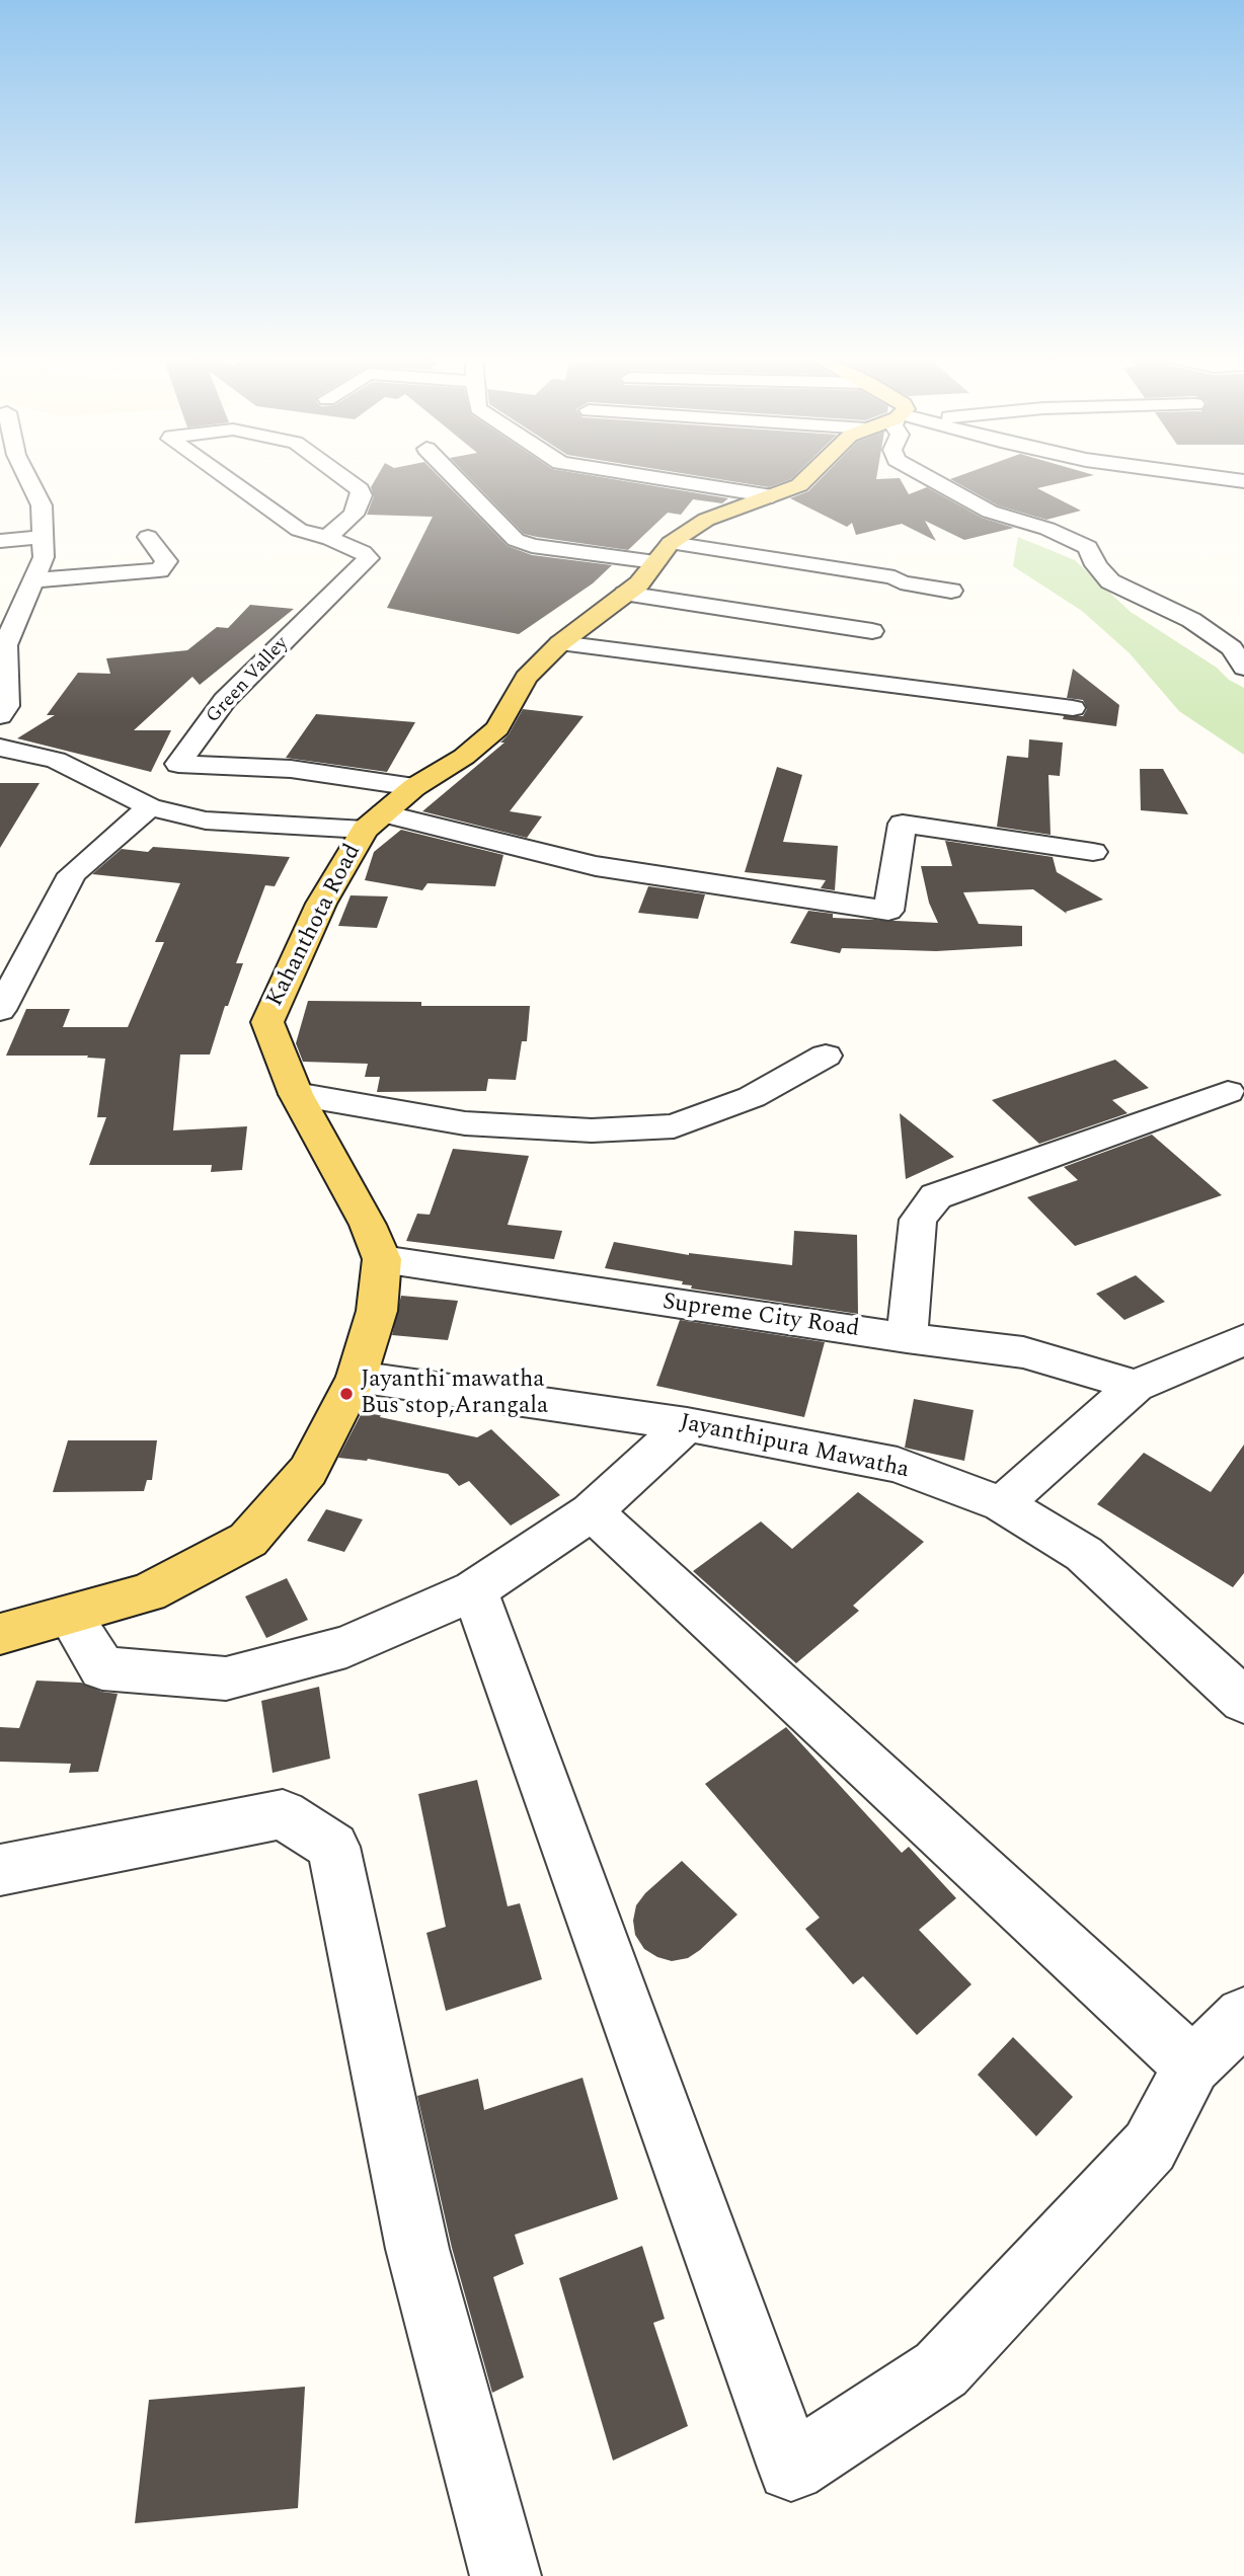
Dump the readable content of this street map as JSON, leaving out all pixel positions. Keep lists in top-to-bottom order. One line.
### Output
{"streets":{"main road":["Kahanthota Road"],"street":["Green Valley","Supreme City Road","Jayanthipura Mawatha"]},"crossings":[["Green Valley","Kahanthota Road"],["Kahanthota Road","Supreme City Road"],["Kahanthota Road","Jayanthipura Mawatha"]],"places":["Jayanthi mawatha Bus stop,Arangala"]}
